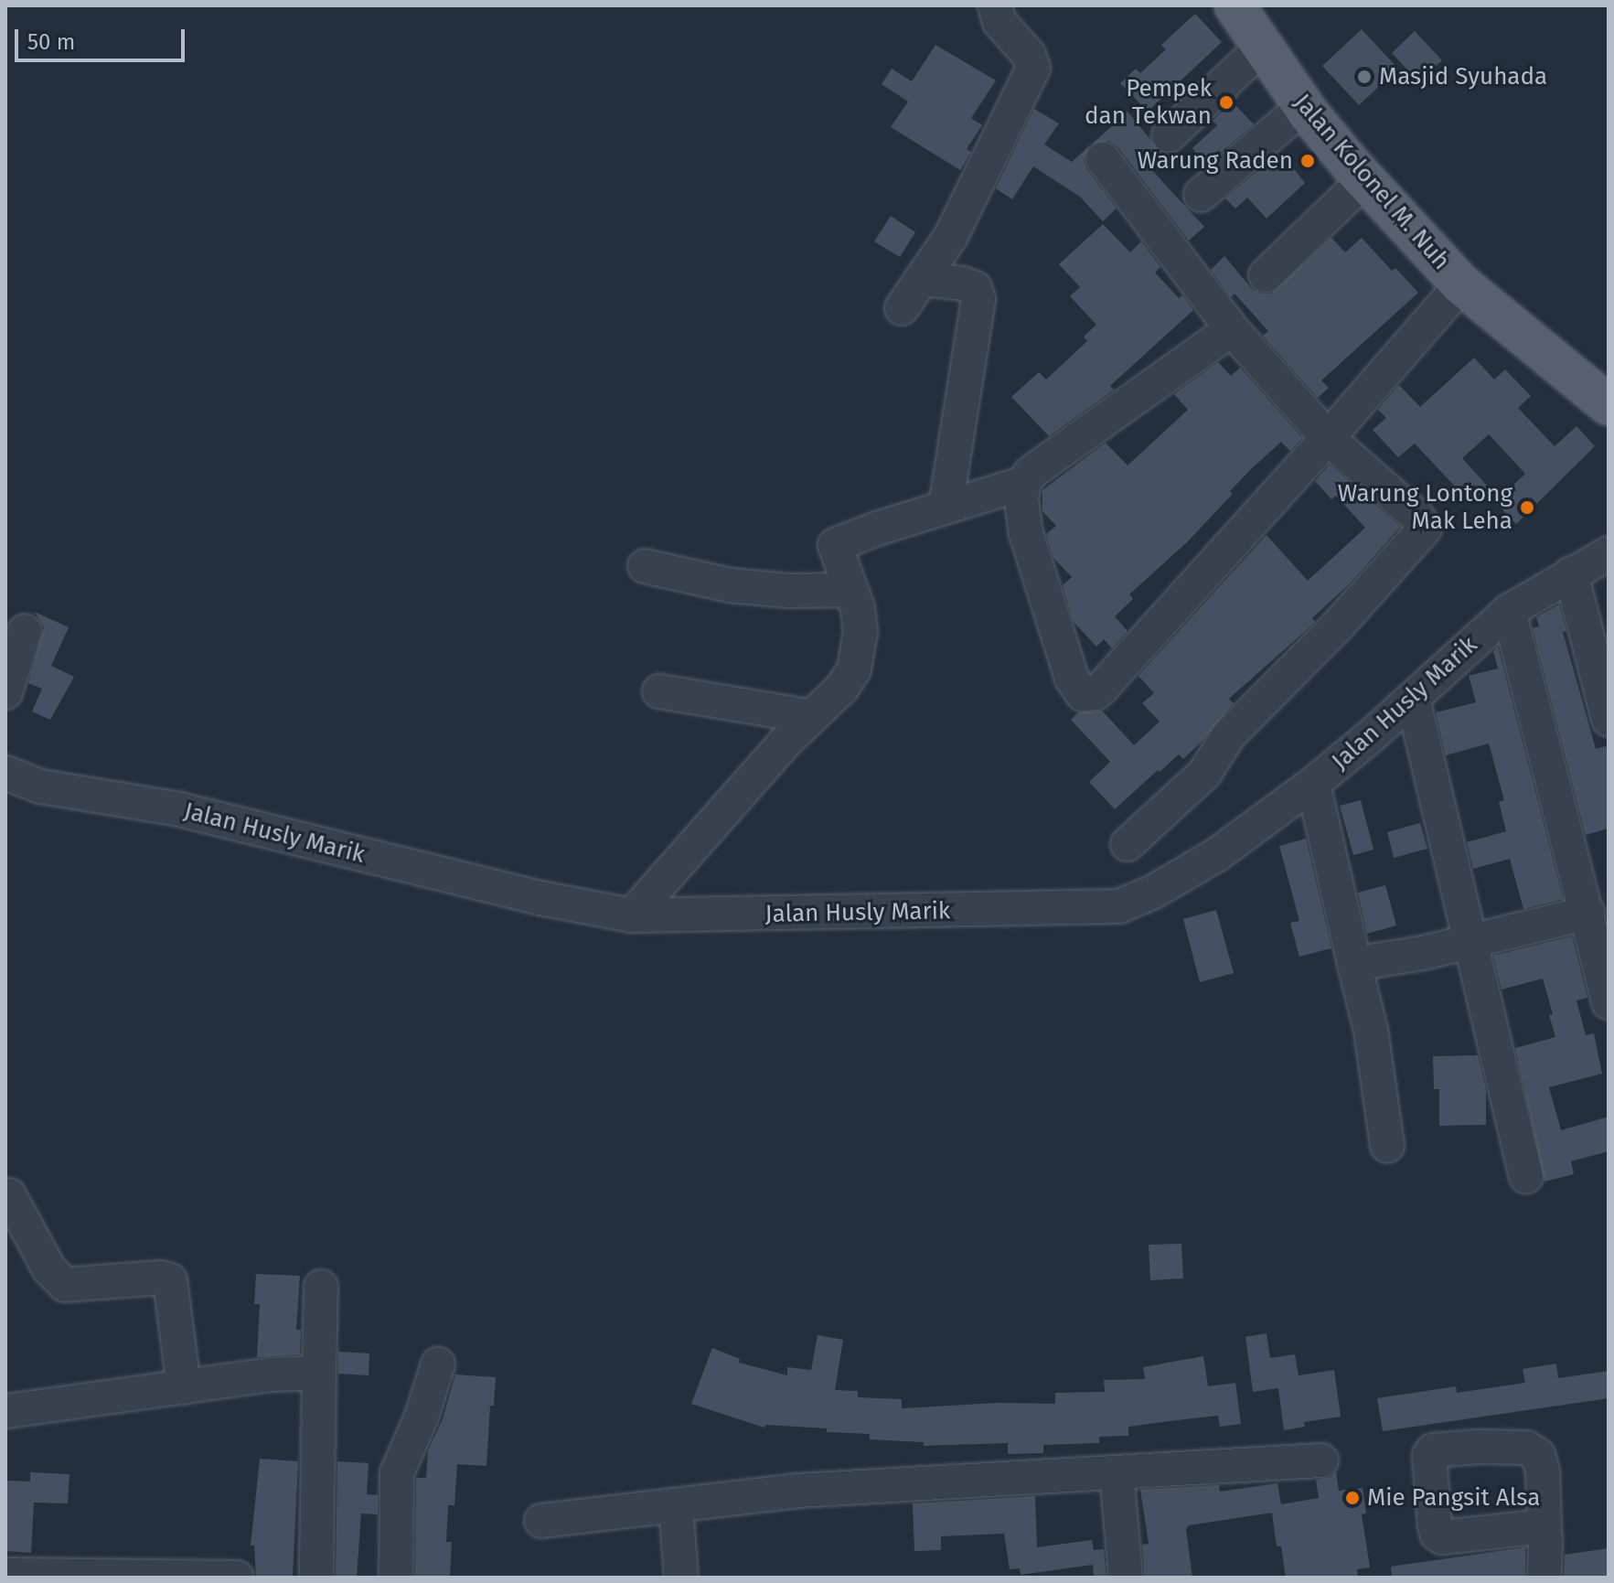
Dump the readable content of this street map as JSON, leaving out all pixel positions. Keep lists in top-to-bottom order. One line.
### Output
{"streets":{"main road":["Jalan Kolonel M. Nuh"],"street":["Jalan Husly Marik"]},"places":["Masjid Syuhada","Pempek dan Tekwan","Warung Raden","Warung Lontong Mak Leha","Mie Pangsit Alsa"],"scale_bar":"50 m"}
